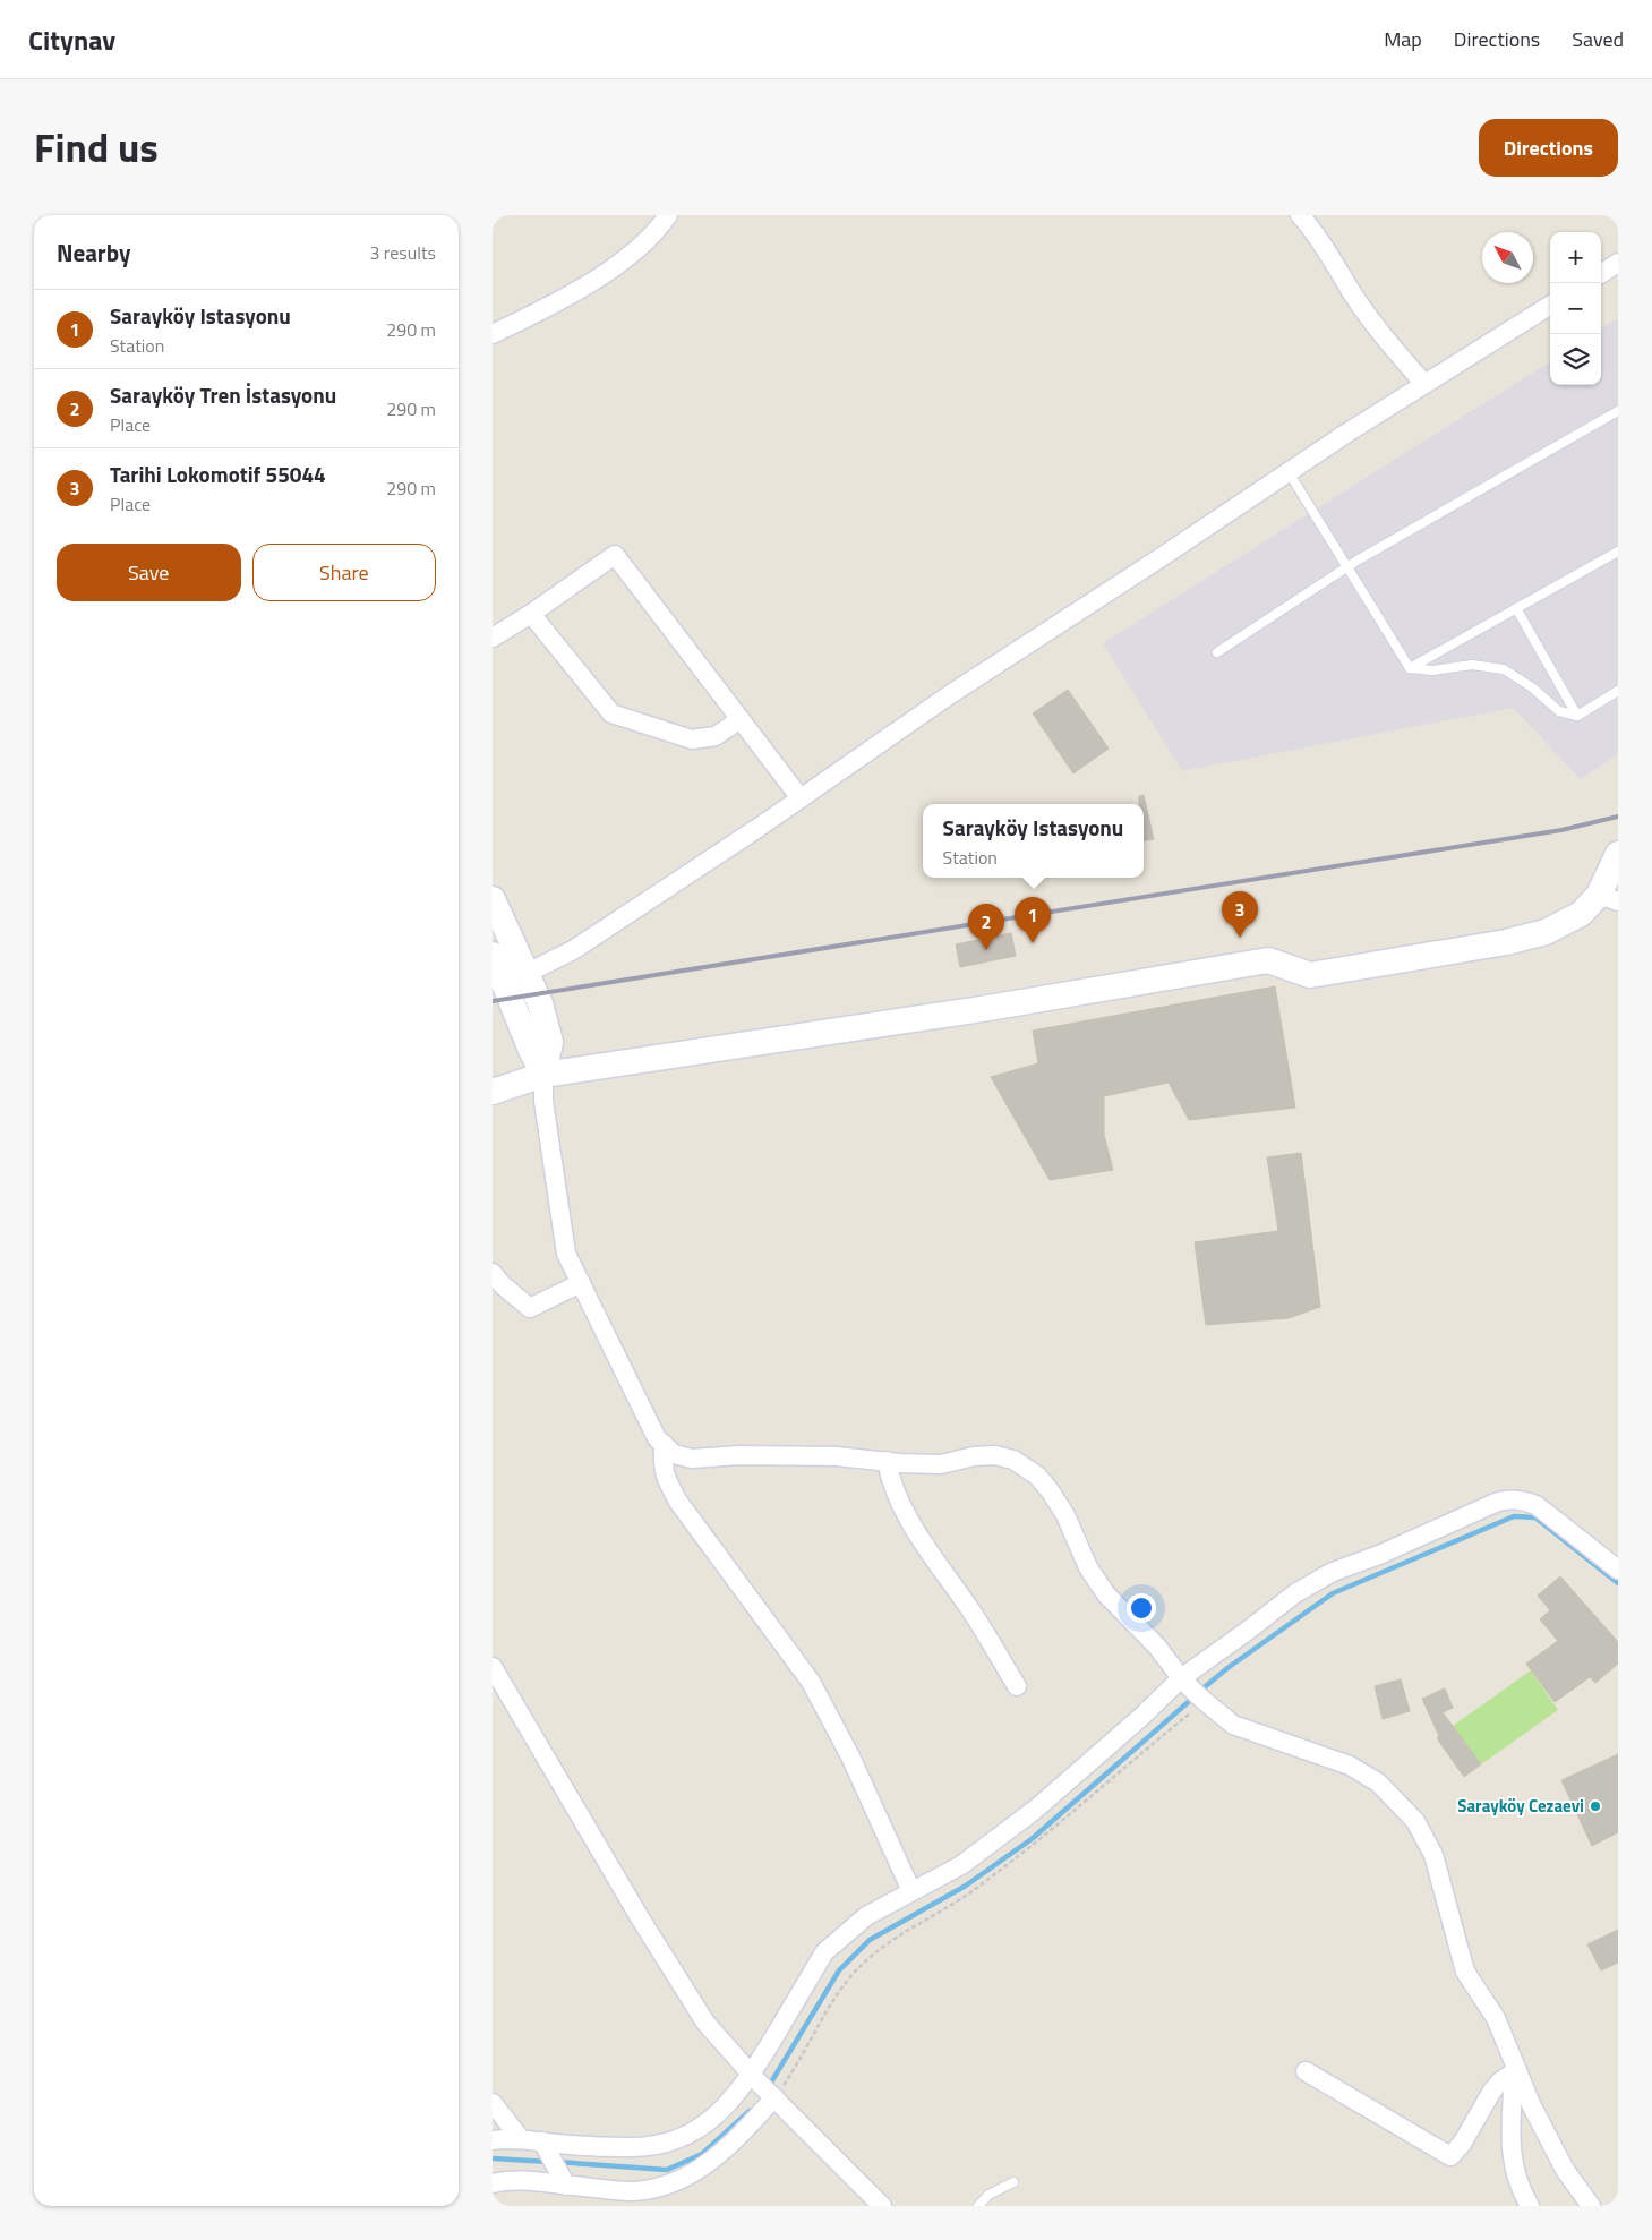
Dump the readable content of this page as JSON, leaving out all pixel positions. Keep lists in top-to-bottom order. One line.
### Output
{"places":["Sarayköy Cezaevi"],"north":"top left","page":{"header":"Citynav","nav":["Map","Directions","Saved"],"title":"Find us","buttons":["Directions",["Save","Share"]],"heading":["Nearby","3 results"],"map_buttons":["+","−"],"list":[{"mark":"1","name":"Sarayköy Istasyonu","note":"Station","value":"290 m"},{"mark":"2","name":"Sarayköy Tren İstasyonu","note":"Place","value":"290 m"},{"mark":"3","name":"Tarihi Lokomotif 55044","note":"Place","value":"290 m"}],"popup":["Sarayköy Istasyonu","Station"],"pins":["3","1","2"]}}
